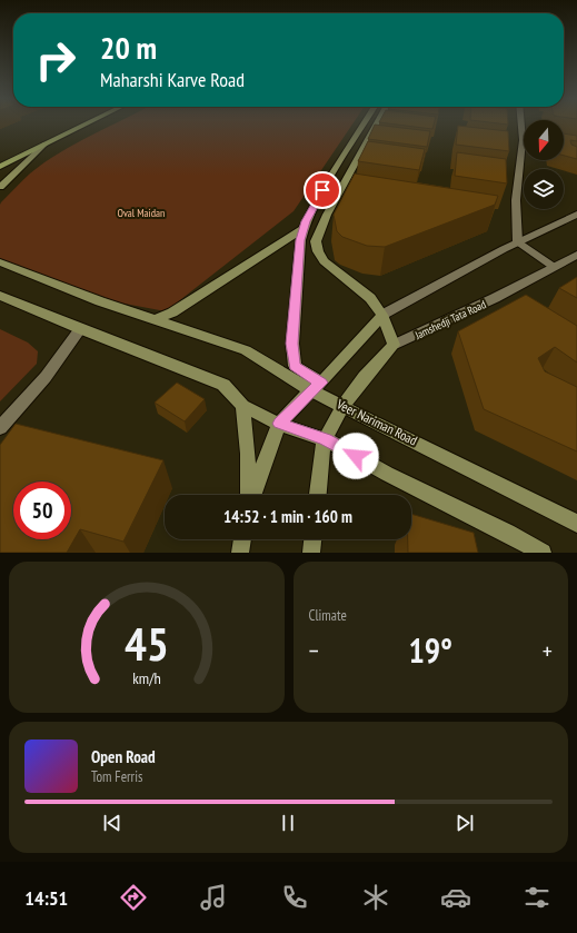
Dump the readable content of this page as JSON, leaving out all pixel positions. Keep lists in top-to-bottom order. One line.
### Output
{"streets":{"main road":["Jamshedji Tata Road","Veer Nariman Road"]},"crossings":[["Jamshedji Tata Road","Veer Nariman Road"]],"parks":["Oval Maidan"],"north":"bottom","page":{"turn":["20 m","Maharshi Karve Road"],"limit":"50","trip":"14:52 · 1 min · 160 m","tile":"Climate","heat":["−","19°","+"],"song":["Open Road","Tom Ferris"],"tabs":"14:51","gauge":["45","km/h"]}}
